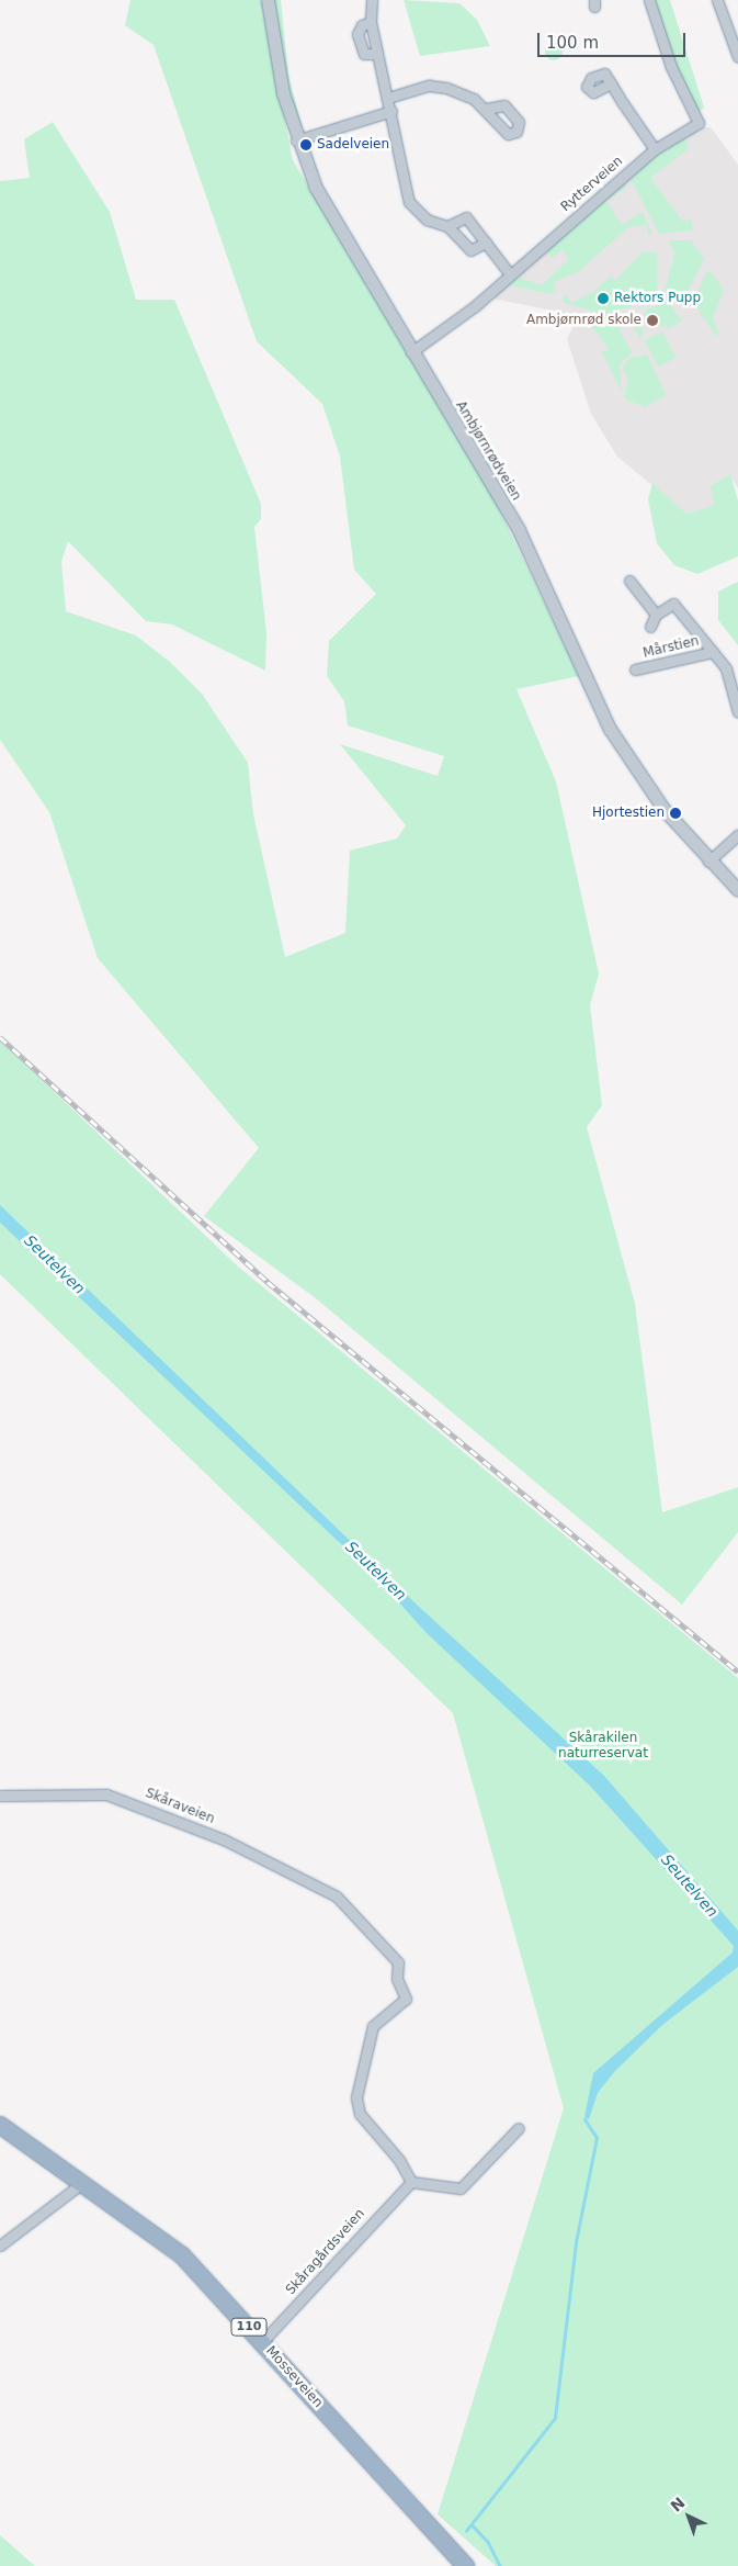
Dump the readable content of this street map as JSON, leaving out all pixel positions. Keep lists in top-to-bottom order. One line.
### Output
{"streets":{"highway":["110","Mosseveien"],"street":["Rytterveien","Ambjørnrødveien","Mårstien","Skåraveien","Skåragårdsveien"]},"crossings":[["Rytterveien","Ambjørnrødveien"],["Skåraveien","Skåragårdsveien"],["Skåragårdsveien","Mosseveien"]],"water":["Seutelven"],"parks":["Skårakilen naturreservat"],"places":["Sadelveien","Rektors Pupp","Ambjørnrød skole","Hjortestien"],"scale_bar":"100 m","north":"top left"}
